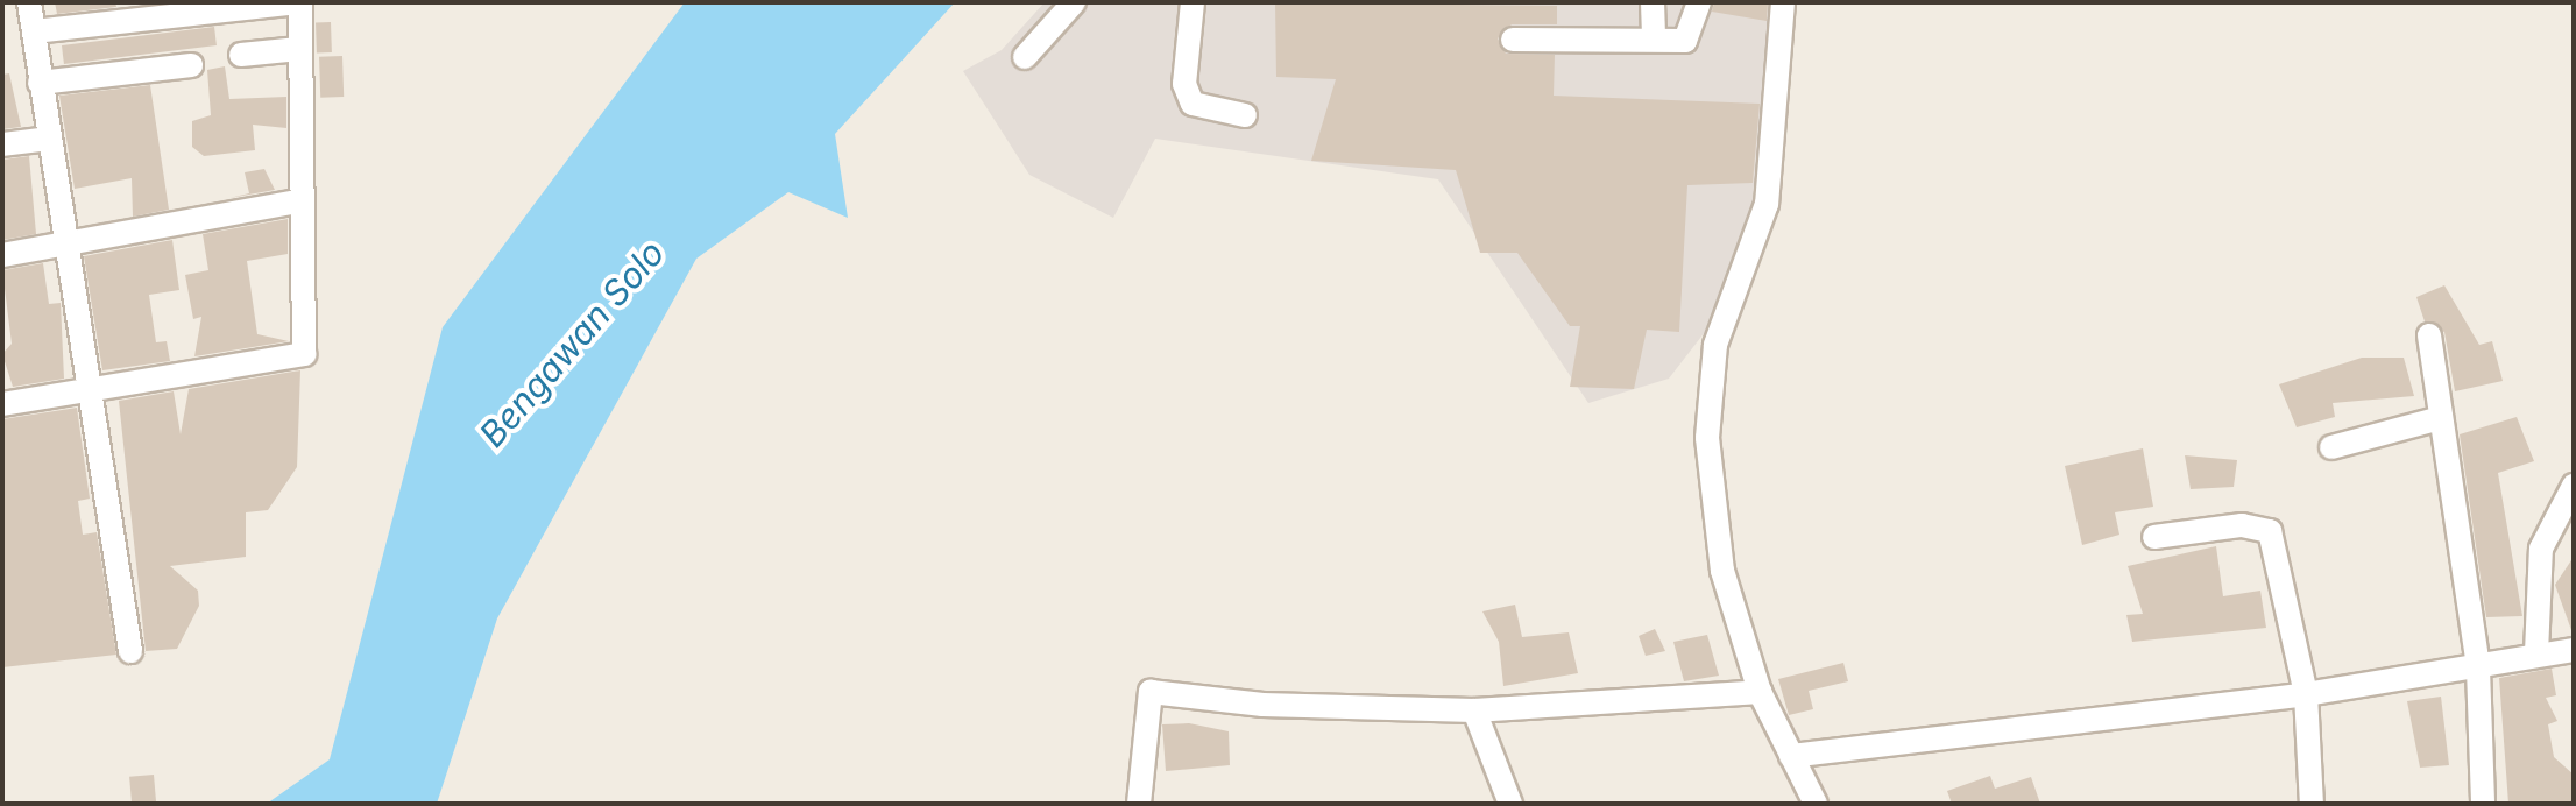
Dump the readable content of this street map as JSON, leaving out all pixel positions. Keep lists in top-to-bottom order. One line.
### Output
{"water":["Bengawan Solo"]}
